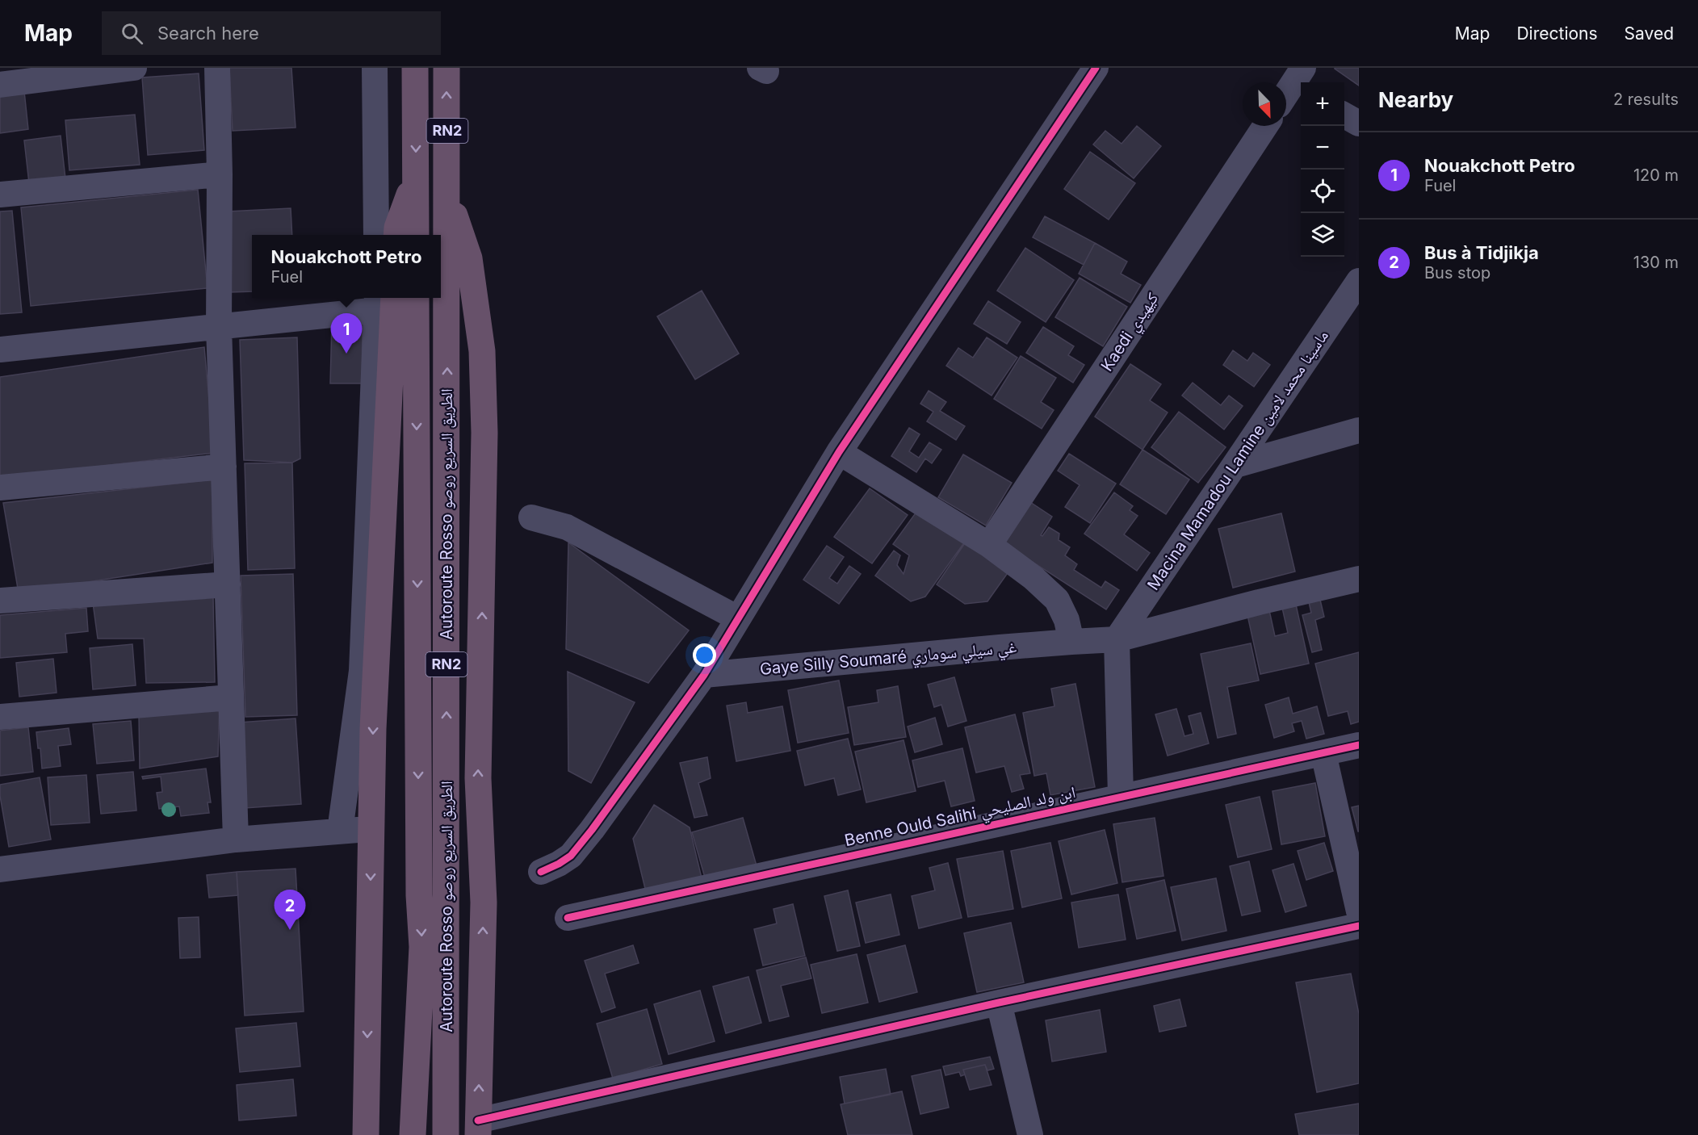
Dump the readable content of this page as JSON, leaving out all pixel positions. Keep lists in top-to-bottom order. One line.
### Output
{"streets":{"highway":["RN2","Autoroute Rosso الطريق السريع روصو"],"street":["Kaedi كيهيدي","Macina Mamadou Lamine ماسينا محمد لامين","Gaye Silly Soumaré غي سيلي سوماري","Benne Ould Salihi ابن ولد الصليحي"]},"crossings":[["Macina Mamadou Lamine ماسينا محمد لامين","Gaye Silly Soumaré غي سيلي سوماري"]],"north":"bottom right","page":{"header":"Map","search":"Search here","nav":["Map","Directions","Saved"],"heading":["Nearby","2 results"],"map_buttons":["+","−"],"list":[{"mark":"1","name":"Nouakchott Petro","note":"Fuel","value":"120 m"},{"mark":"2","name":"Bus à Tidjikja","note":"Bus stop","value":"130 m"}],"popup":["Nouakchott Petro","Fuel"],"pins":["1","2"]}}
